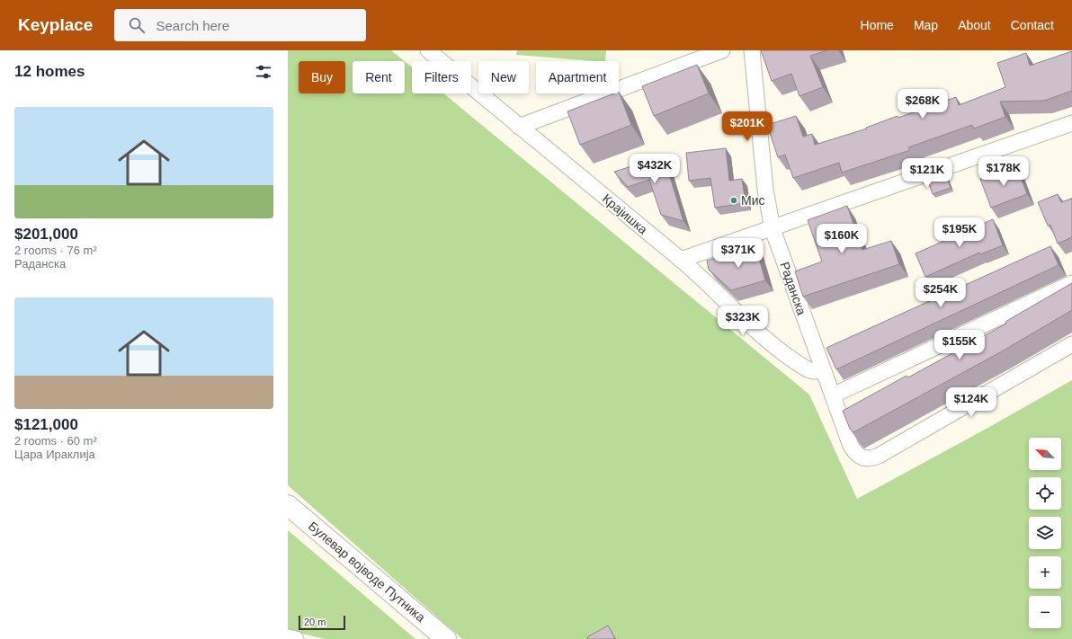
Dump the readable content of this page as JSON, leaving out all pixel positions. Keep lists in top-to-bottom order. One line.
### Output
{"streets":{"street":["Крајишка","Раданска","Булевар војводе Путника"]},"crossings":[["Крајишка","Раданска"]],"places":["Мис"],"scale_bar":"20 m","north":"top left","page":{"header":"Keyplace","search":"Search here","nav":["Home","Map","About","Contact"],"heading":"12 homes","chip":["Buy","Rent","Filters","New","Apartment"],"price":["$268K","$201K","$432K","$178K","$121K","$195K","$160K","$371K","$254K","$323K","$155K","$124K"],"list":[{"name":"$201,000","note":"2 rooms · 76 m² · Раданска"},{"name":"$121,000","note":"2 rooms · 60 m² · Цара Ираклија"}],"map_buttons":["+","−"],"scale":"20 m"}}
